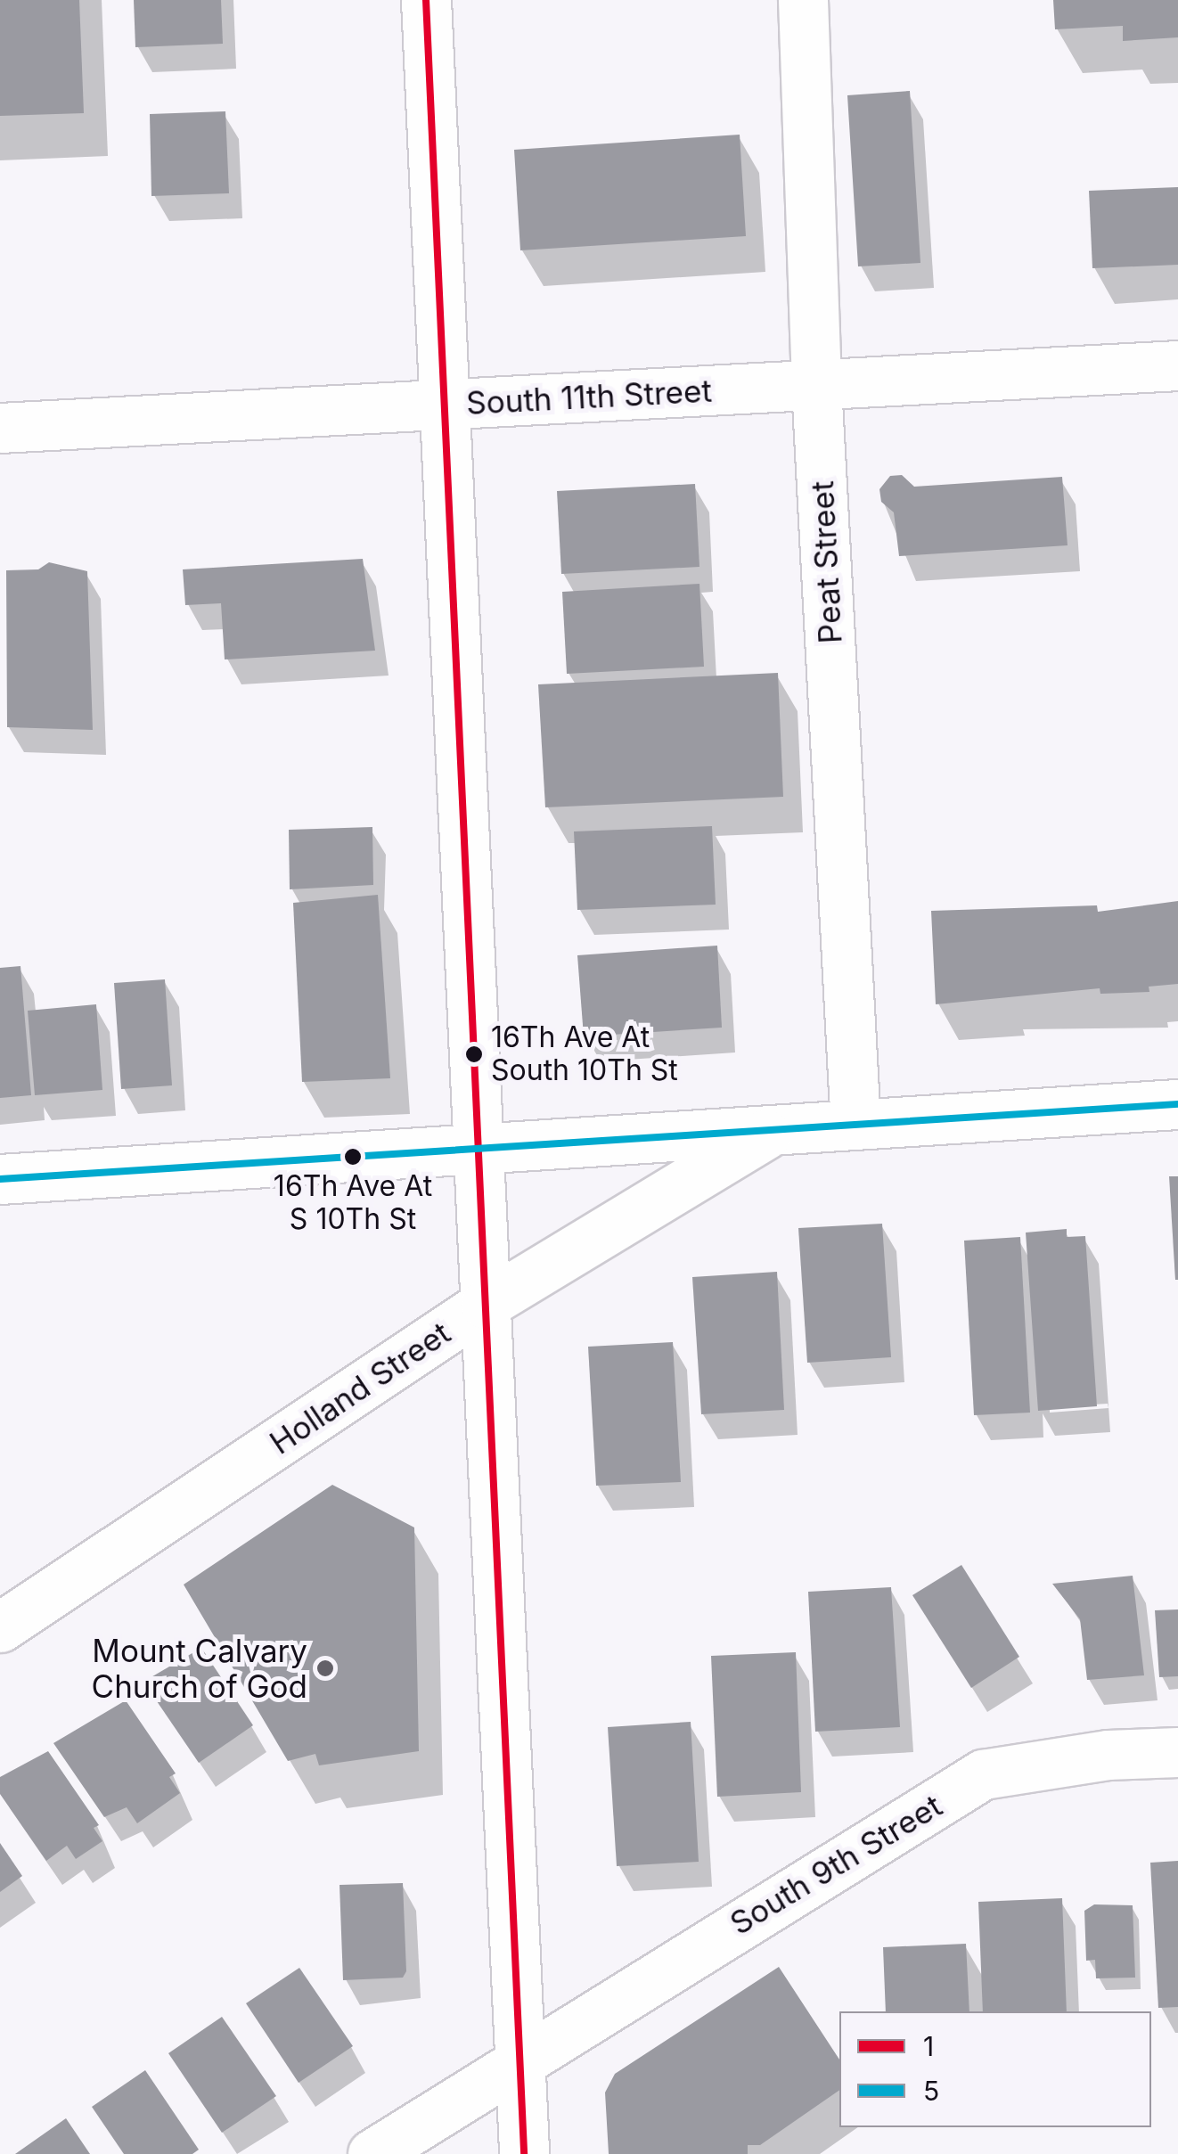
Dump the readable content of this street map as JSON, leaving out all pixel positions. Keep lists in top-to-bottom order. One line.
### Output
{"streets":{"street":["South 11th Street","Peat Street","Holland Street","South 9th Street"]},"crossings":[["South 11th Street","Peat Street"]],"places":["16Th Ave At South 10Th St","16Th Ave At S 10Th St","Mount Calvary Church of God"],"lines":["transit line 1","transit line 5"],"legend":["1","5"]}
